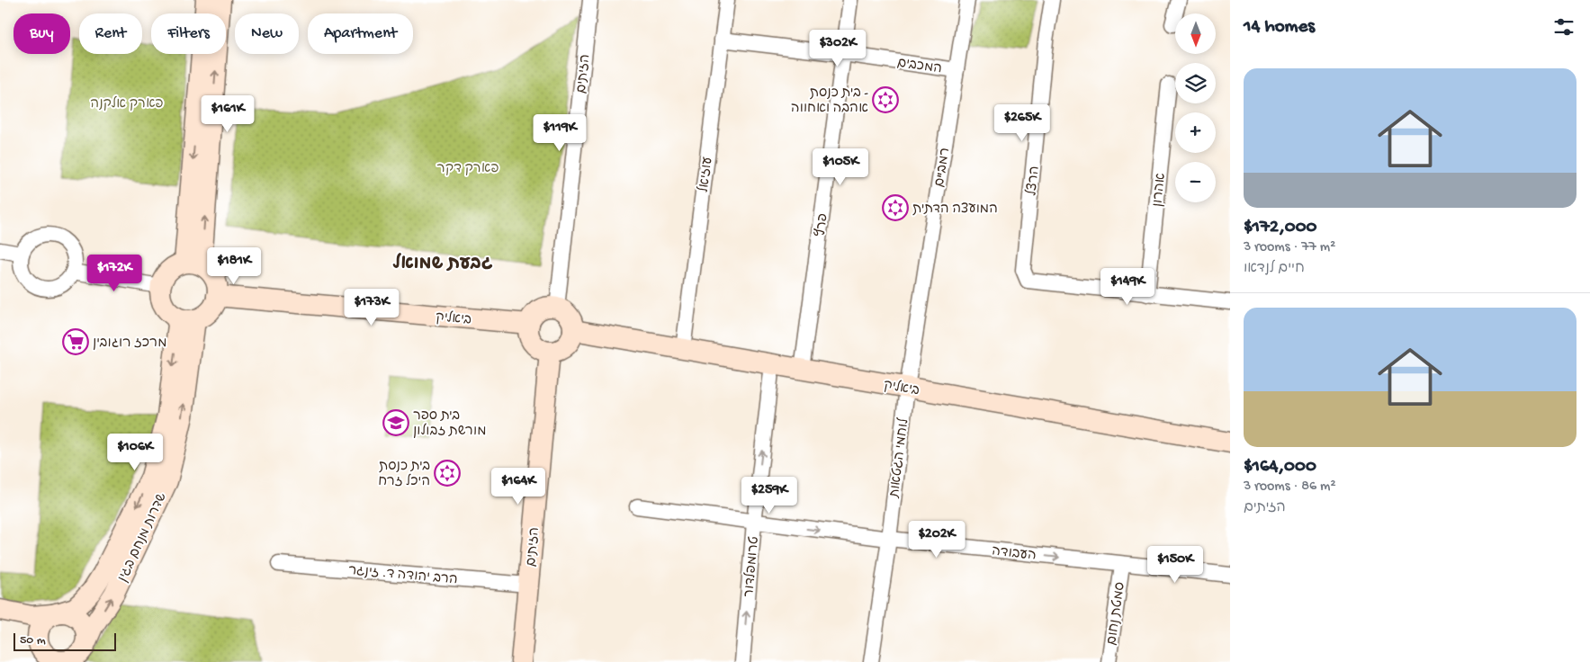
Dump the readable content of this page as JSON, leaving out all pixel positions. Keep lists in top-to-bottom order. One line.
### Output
{"streets":{"street":["המכבים","הזיתים","רמב\"ם","עוזיאל","הרצל","אהרון","פרץ","ביאליק","לוחמי הגטאות","שדרות מנחם בגין","העבודה","טרומפלדור","הרב יהודה ד. זינגר","סמטת נחום"]},"crossings":[["המכבים","רמב\"ם"],["המכבים","עוזיאל"],["המכבים","פרץ"],["הזיתים","ביאליק"],["הזיתים","הרב יהודה ד. זינגר"],["רמב\"ם","ביאליק"],["רמב\"ם","לוחמי הגטאות"],["עוזיאל","ביאליק"],["הרצל","אהרון"],["פרץ","ביאליק"],["ביאליק","לוחמי הגטאות"],["ביאליק","שדרות מנחם בגין"],["ביאליק","טרומפלדור"],["לוחמי הגטאות","העבודה"],["העבודה","טרומפלדור"],["העבודה","סמטת נחום"]],"one_way":["העבודה","טרומפלדור"],"districts":["גבעת שמואל"],"parks":["פארק אלקנה","פארק דקר"],"places":{"synagogue":["בית כנסת - אהבה ואחווה","המועצה הדתית","בית כנסת היכל זרח"],"supermarket":["מרכז רוגובין"],"school or university":["בית ספר מורשת זבולון"]},"scale_bar":"50 m","north":"bottom","page":{"heading":"14 homes","map_buttons":["+","−"],"chip":["Buy","Rent","Filters","New","Apartment"],"price":["$302K","$161K","$265K","$119K","$105K","$181K","$172K","$149K","$173K","$106K","$164K","$259K","$202K","$150K"],"list":[{"name":"$172,000","note":"3 rooms · 77 m² · חיים לנדאו"},{"name":"$164,000","note":"3 rooms · 86 m² · הזיתים"}],"scale":"50 m"}}
